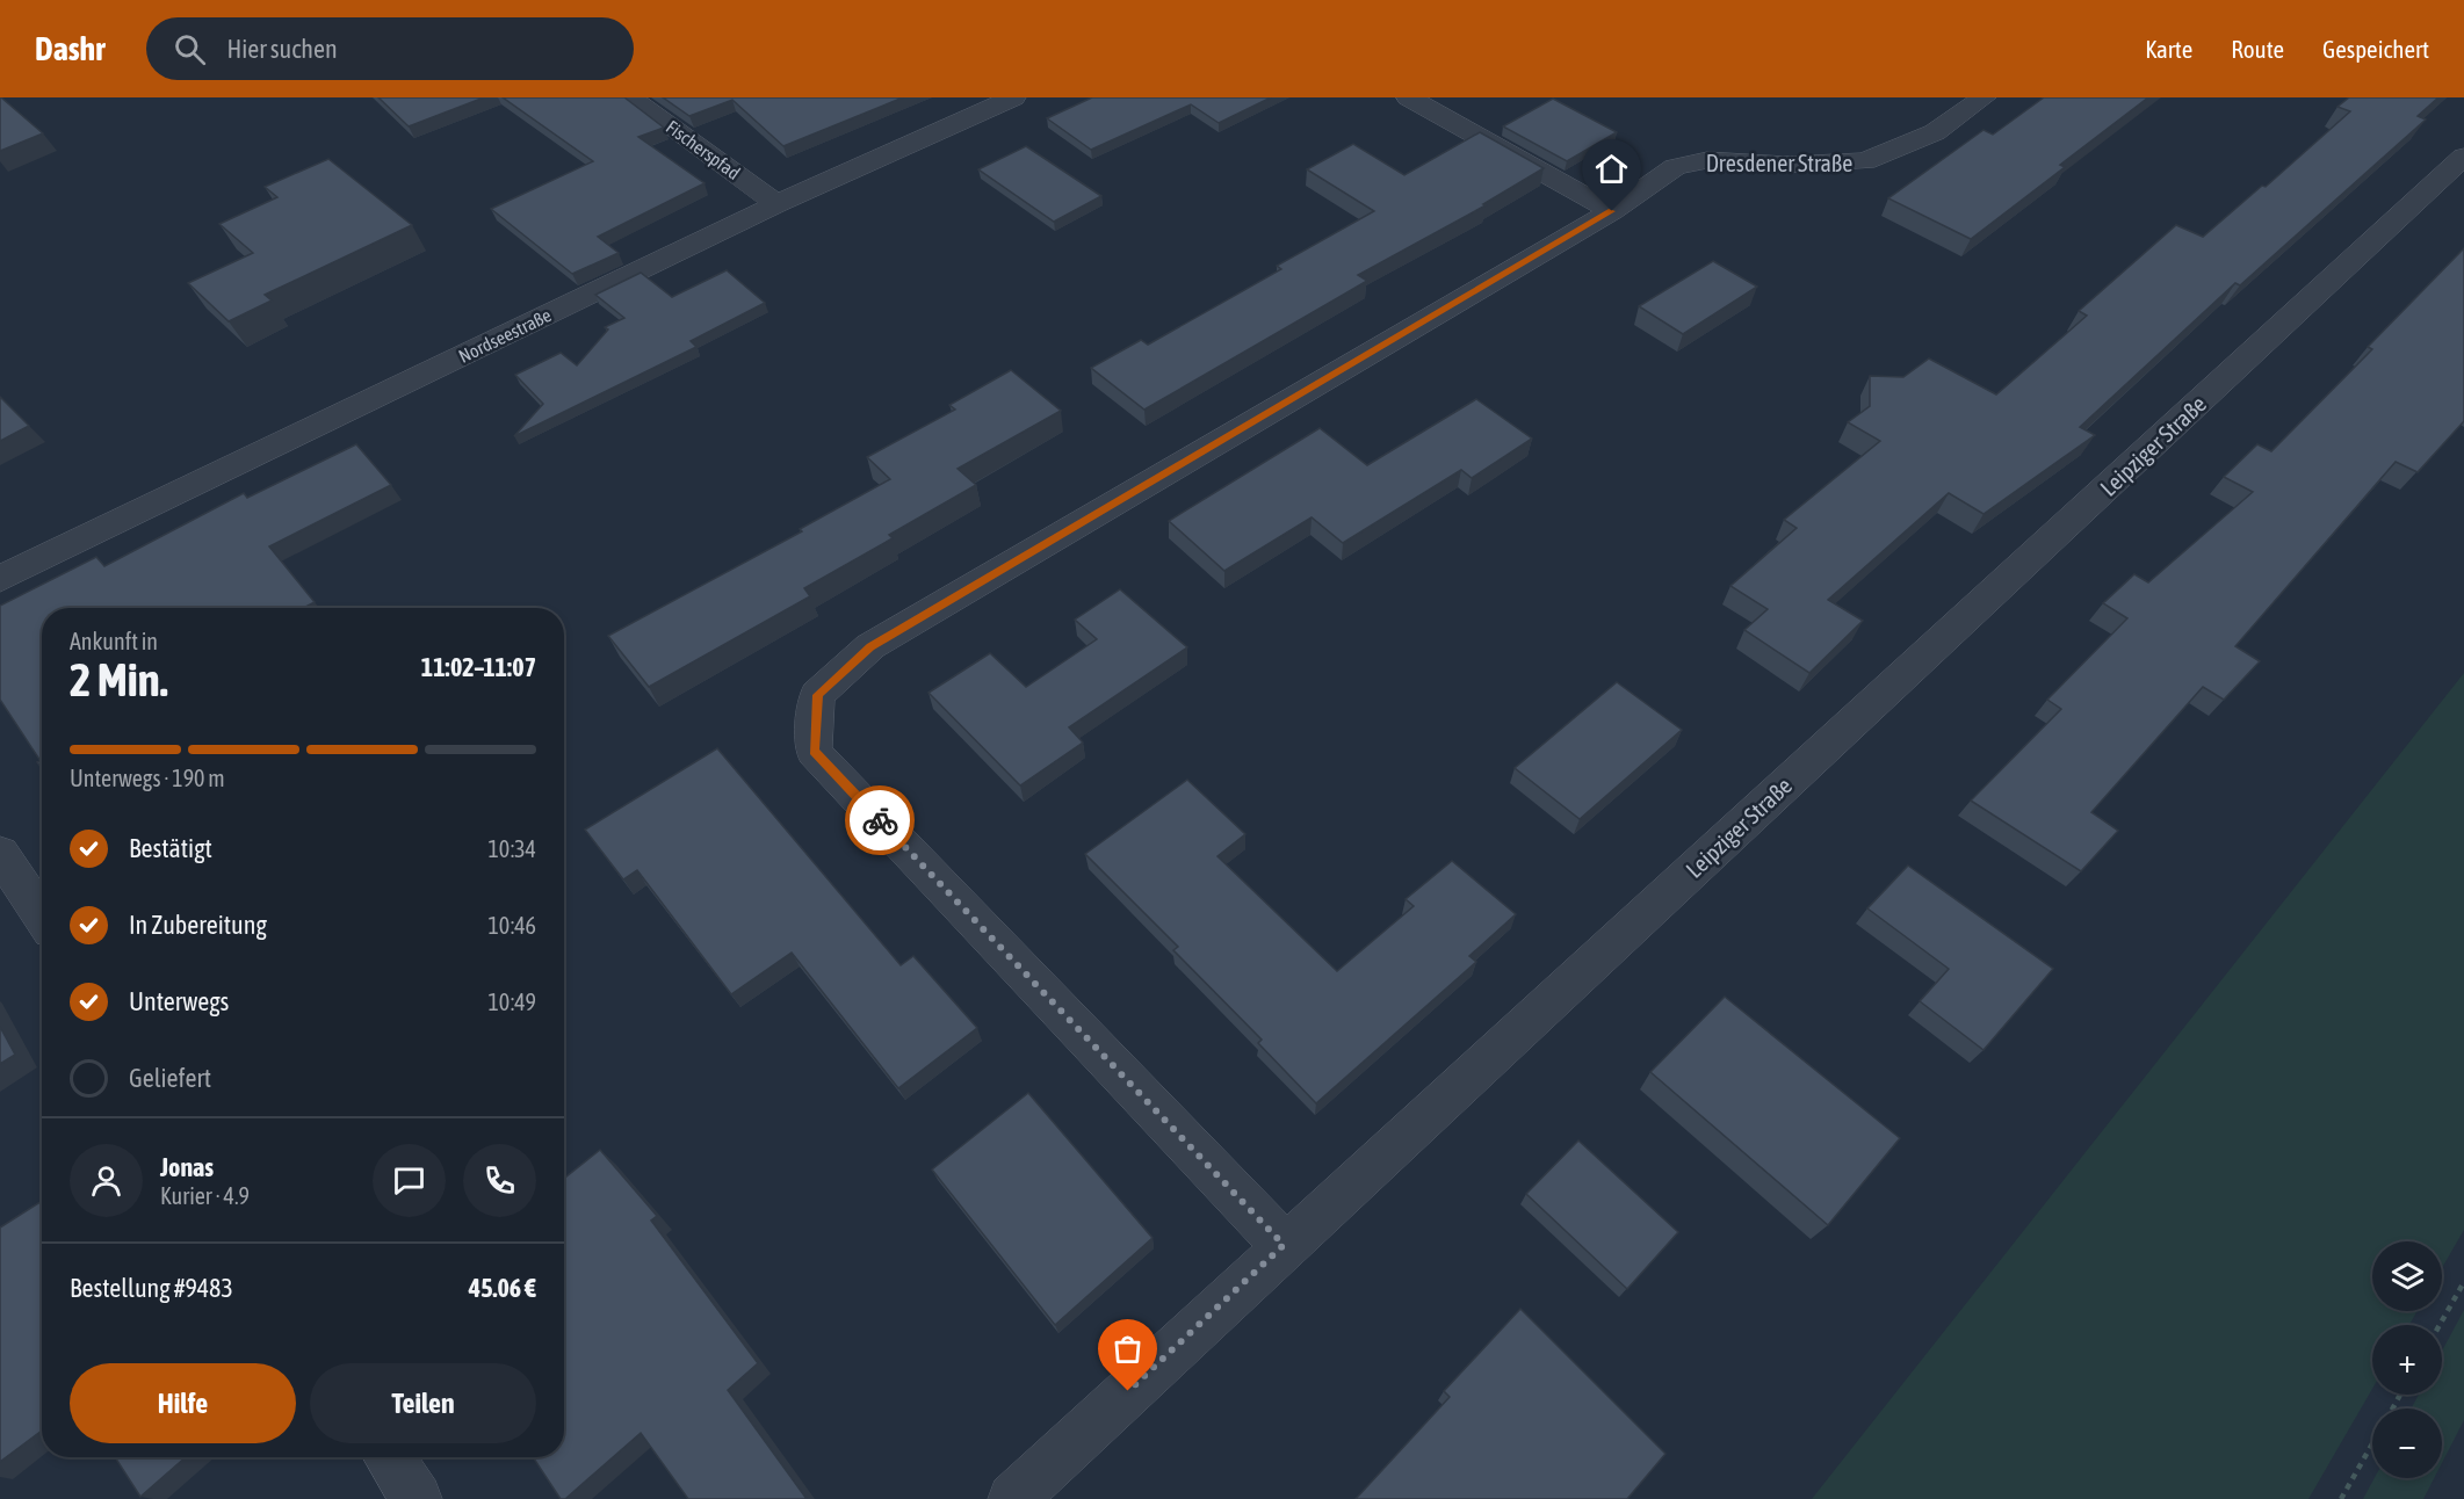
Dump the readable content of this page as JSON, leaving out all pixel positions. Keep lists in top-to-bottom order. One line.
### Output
{"streets":{"street":["Fischerspfad","Dresdener Straße","Nordseestraße","Leipziger Straße"]},"crossings":[["Fischerspfad","Nordseestraße"],["Dresdener Straße","Leipziger Straße"]],"page":{"header":"Dashr","search":"Hier suchen","nav":["Karte","Route","Gespeichert"],"heading":["2 Min.","Ankunft in","11:02–11:07"],"panel":["Jonas","Kurier · 4.9","Bestellung #9483","45.06 €"],"bar":"Unterwegs · 190 m","list":[["Bestätigt","10:34"],["In Zubereitung","10:46"],["Unterwegs","10:49"],"Geliefert"],"map_buttons":["+","−"],"buttons":["Hilfe","Teilen"]}}
